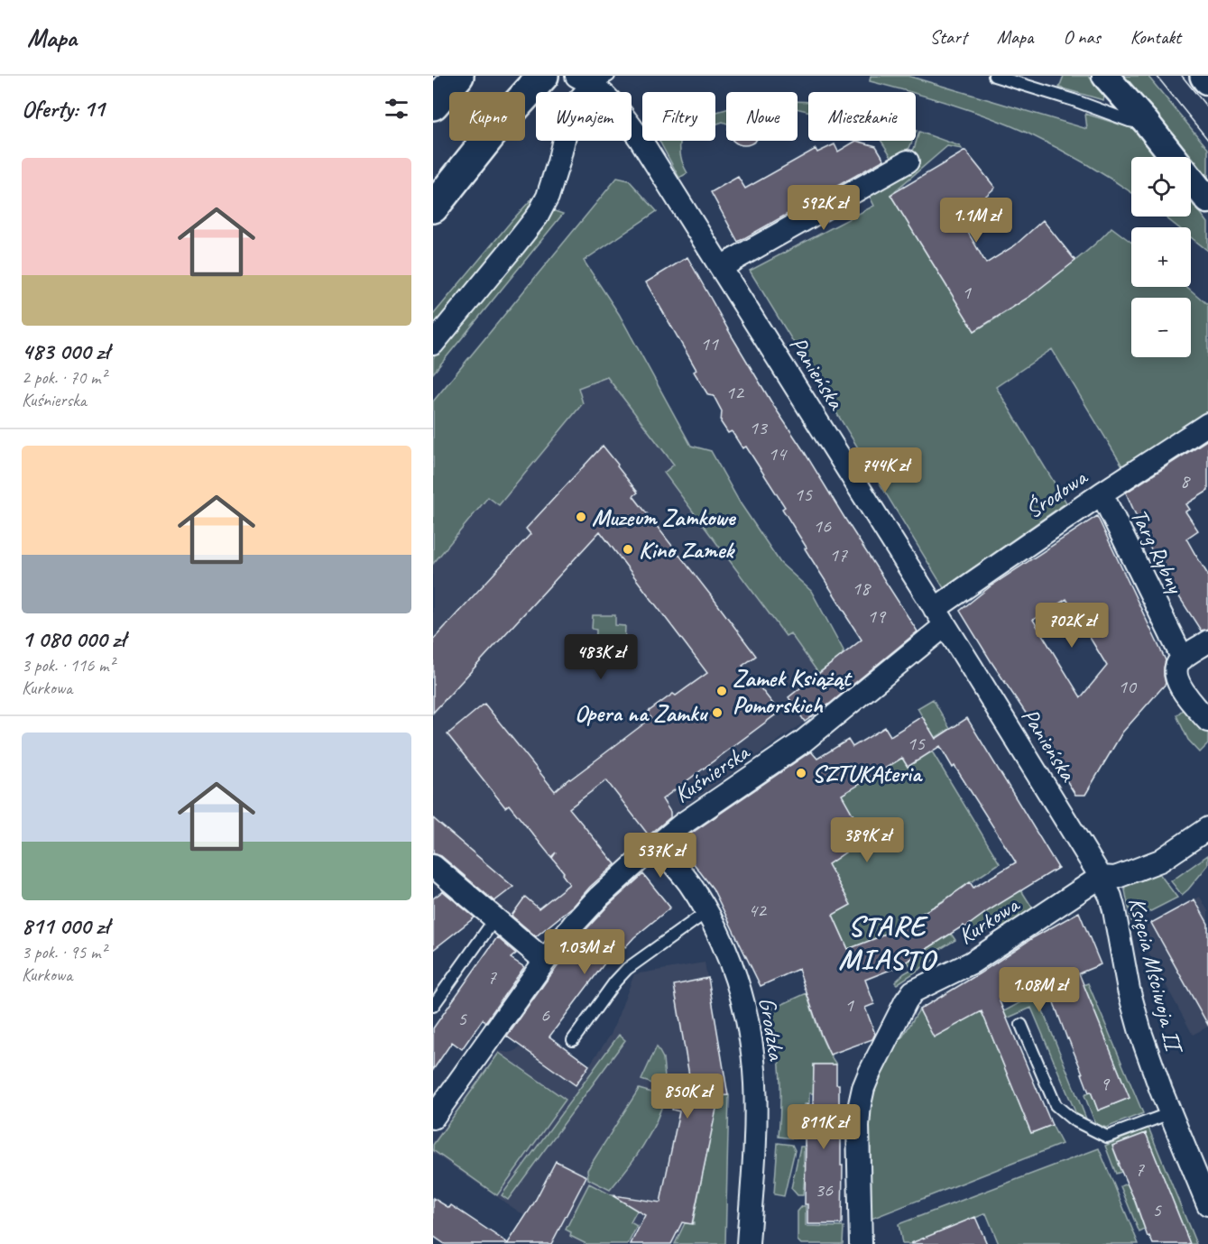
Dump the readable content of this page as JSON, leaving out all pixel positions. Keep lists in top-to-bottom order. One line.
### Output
{"streets":{"street":["Panieńska","Środowa","Targ Rybny","Kuśnierska","Kurkowa","Księcia Mściwoja II","Grodzka"]},"crossings":[["Panieńska","Środowa"],["Panieńska","Kuśnierska"],["Panieńska","Kurkowa"],["Panieńska","Księcia Mściwoja II"],["Środowa","Targ Rybny"],["Środowa","Kuśnierska"],["Kuśnierska","Grodzka"],["Kurkowa","Księcia Mściwoja II"]],"districts":["STARE MIASTO"],"places":["Muzeum Zamkowe","Kino Zamek","Zamek Książąt Pomorskich","Opera na Zamku","SZTUKAteria"],"house_numbers":["1","11","12","13","14","8","15","16","17","18","19","10","15","42","7","1","6","5","9","7","36","5"],"page":{"header":"Mapa","nav":["Start","Mapa","O nas","Kontakt"],"heading":"Oferty: 11","chip":["Kupno","Wynajem","Filtry","Nowe","Mieszkanie"],"list":[{"name":"483 000 zł","note":"2 pok. · 70 m² · Kuśnierska"},{"name":"1 080 000 zł","note":"3 pok. · 116 m² · Kurkowa"},{"name":"811 000 zł","note":"3 pok. · 95 m² · Kurkowa"}],"map_buttons":["+","−"],"price":["592K zł","1.1M zł","744K zł","702K zł","483K zł","389K zł","537K zł","1.03M zł","1.08M zł","850K zł","811K zł"]}}
